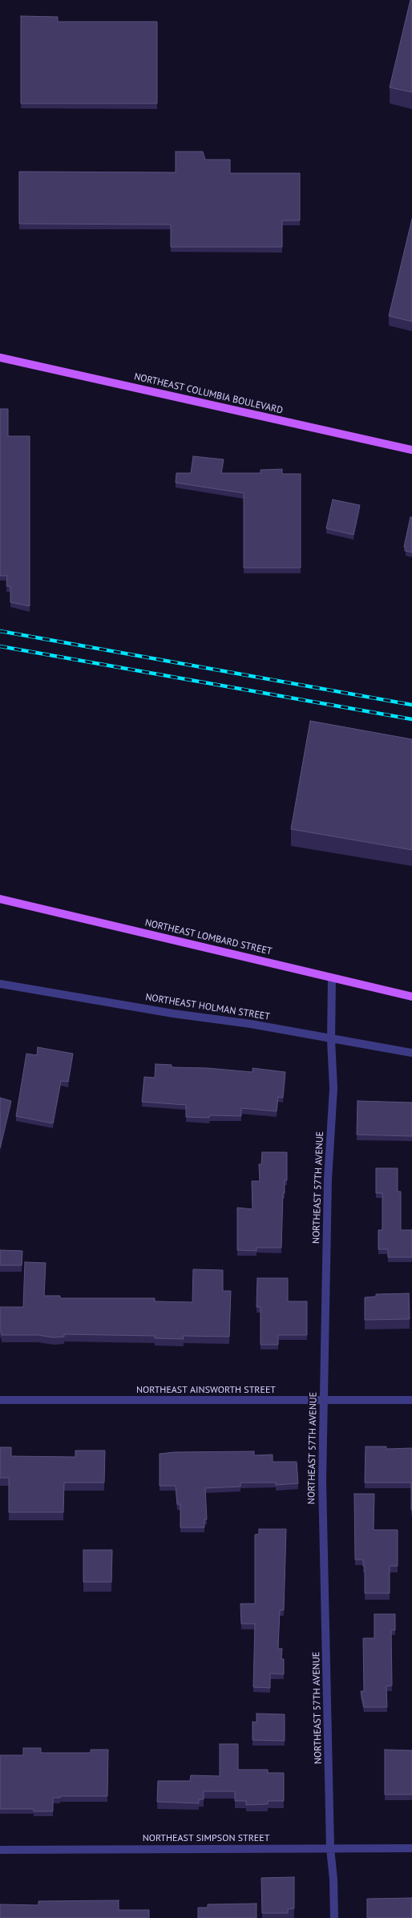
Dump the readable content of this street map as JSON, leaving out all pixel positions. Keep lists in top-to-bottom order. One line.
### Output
{"streets":{"main road":["NORTHEAST COLUMBIA BOULEVARD","NORTHEAST LOMBARD STREET"],"street":["NORTHEAST HOLMAN STREET","NORTHEAST 57TH AVENUE","NORTHEAST AINSWORTH STREET","NORTHEAST SIMPSON STREET"]},"crossings":[["NORTHEAST LOMBARD STREET","NORTHEAST 57TH AVENUE"],["NORTHEAST HOLMAN STREET","NORTHEAST 57TH AVENUE"],["NORTHEAST 57TH AVENUE","NORTHEAST AINSWORTH STREET"],["NORTHEAST 57TH AVENUE","NORTHEAST SIMPSON STREET"]]}
